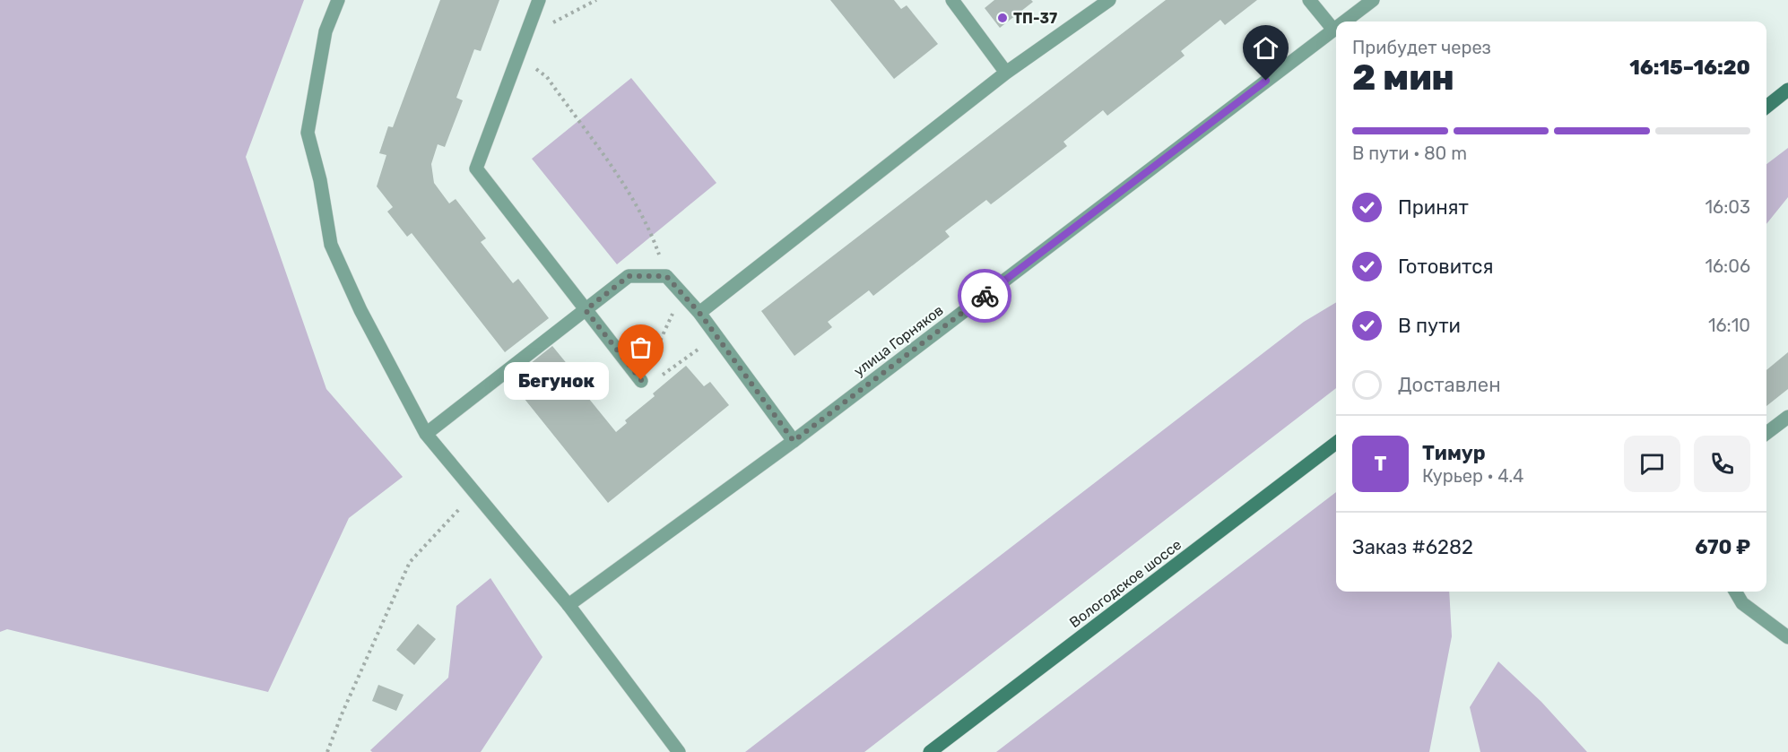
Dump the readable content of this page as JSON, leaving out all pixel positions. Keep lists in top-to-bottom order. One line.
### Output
{"streets":{"main road":["Вологодское шоссе"],"street":["улица Горняков"]},"places":["ТП-37","Бегунок"],"page":{"heading":["2 мин","Прибудет через","16:15–16:20"],"panel":["Тимур","Курьер · 4.4","Заказ #6282","670 ₽"],"bar":"В пути · 80 m","list":[["Принят","16:03"],["Готовится","16:06"],["В пути","16:10"],"Доставлен"],"bubble":"Бегунок","round":"Т"}}
